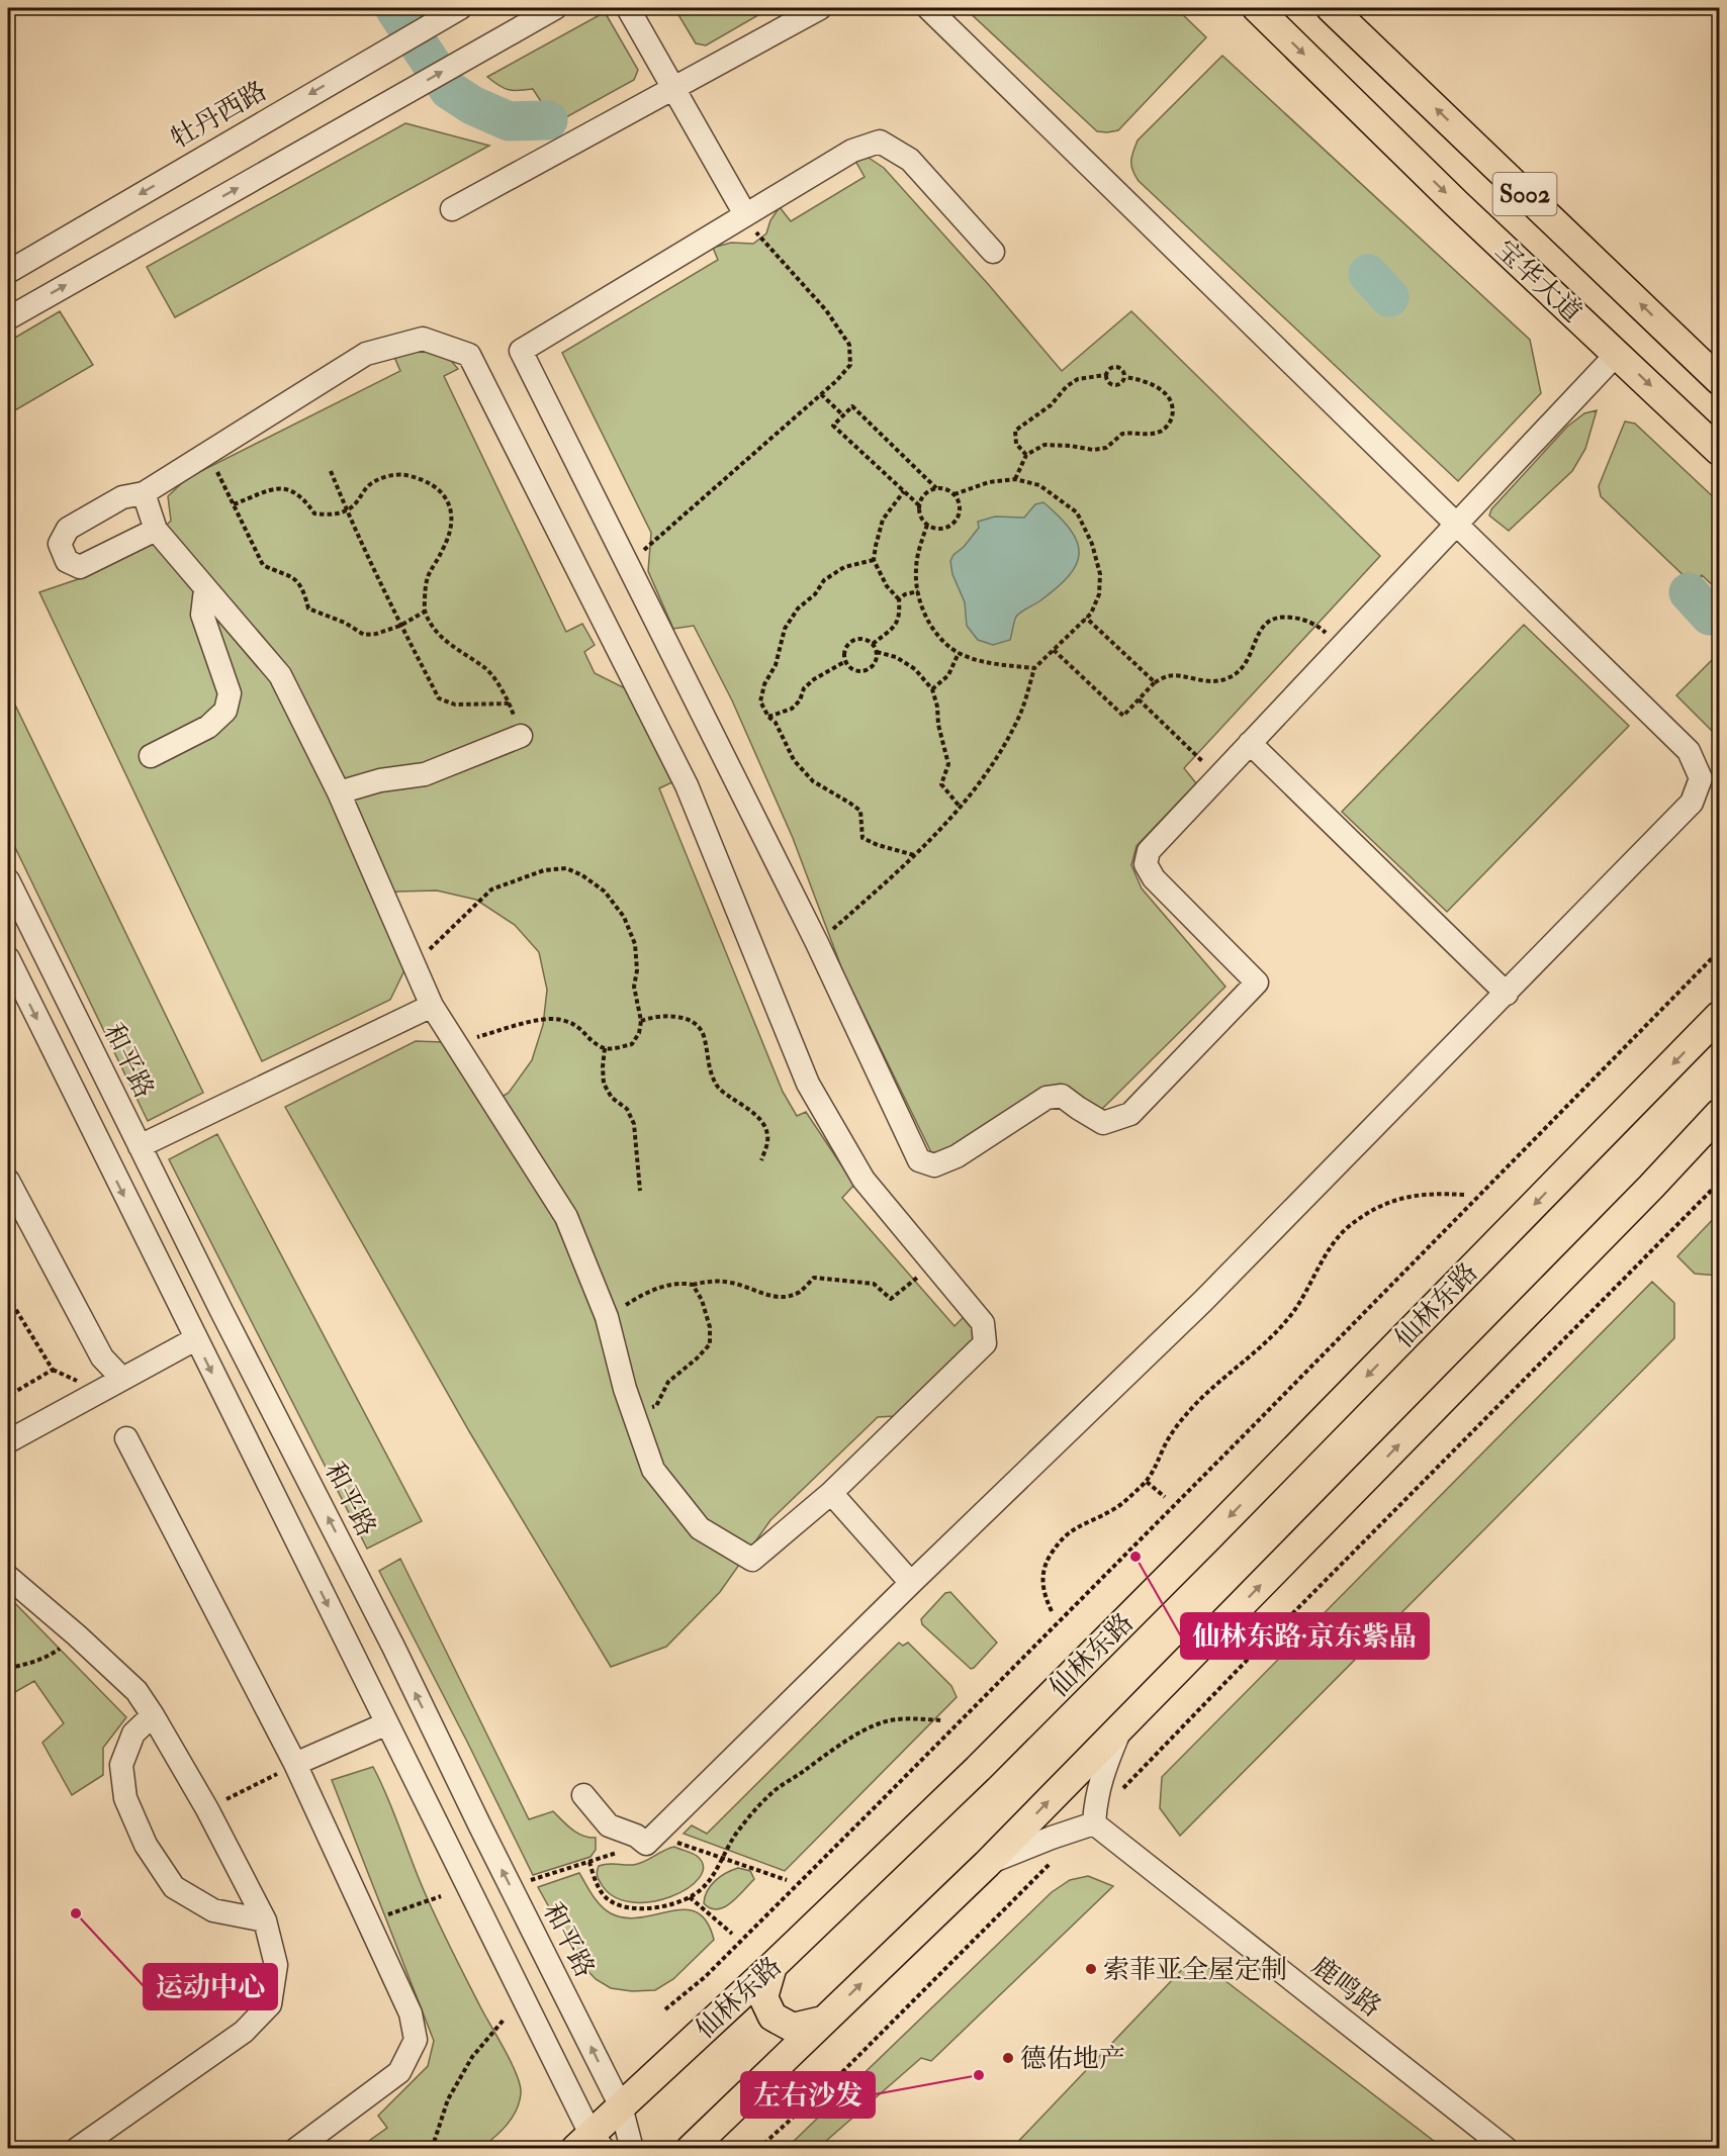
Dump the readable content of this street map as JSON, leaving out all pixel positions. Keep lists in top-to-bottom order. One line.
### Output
{"streets":{"main road":["S002","宝华大道","仙林东路"],"street":["牡丹西路","和平路","鹿鸣路"]},"crossings":[["和平路","仙林东路"]],"places":["仙林东路·京东紫晶","运动中心","索菲亚全屋定制","德佑地产","左右沙发"]}
